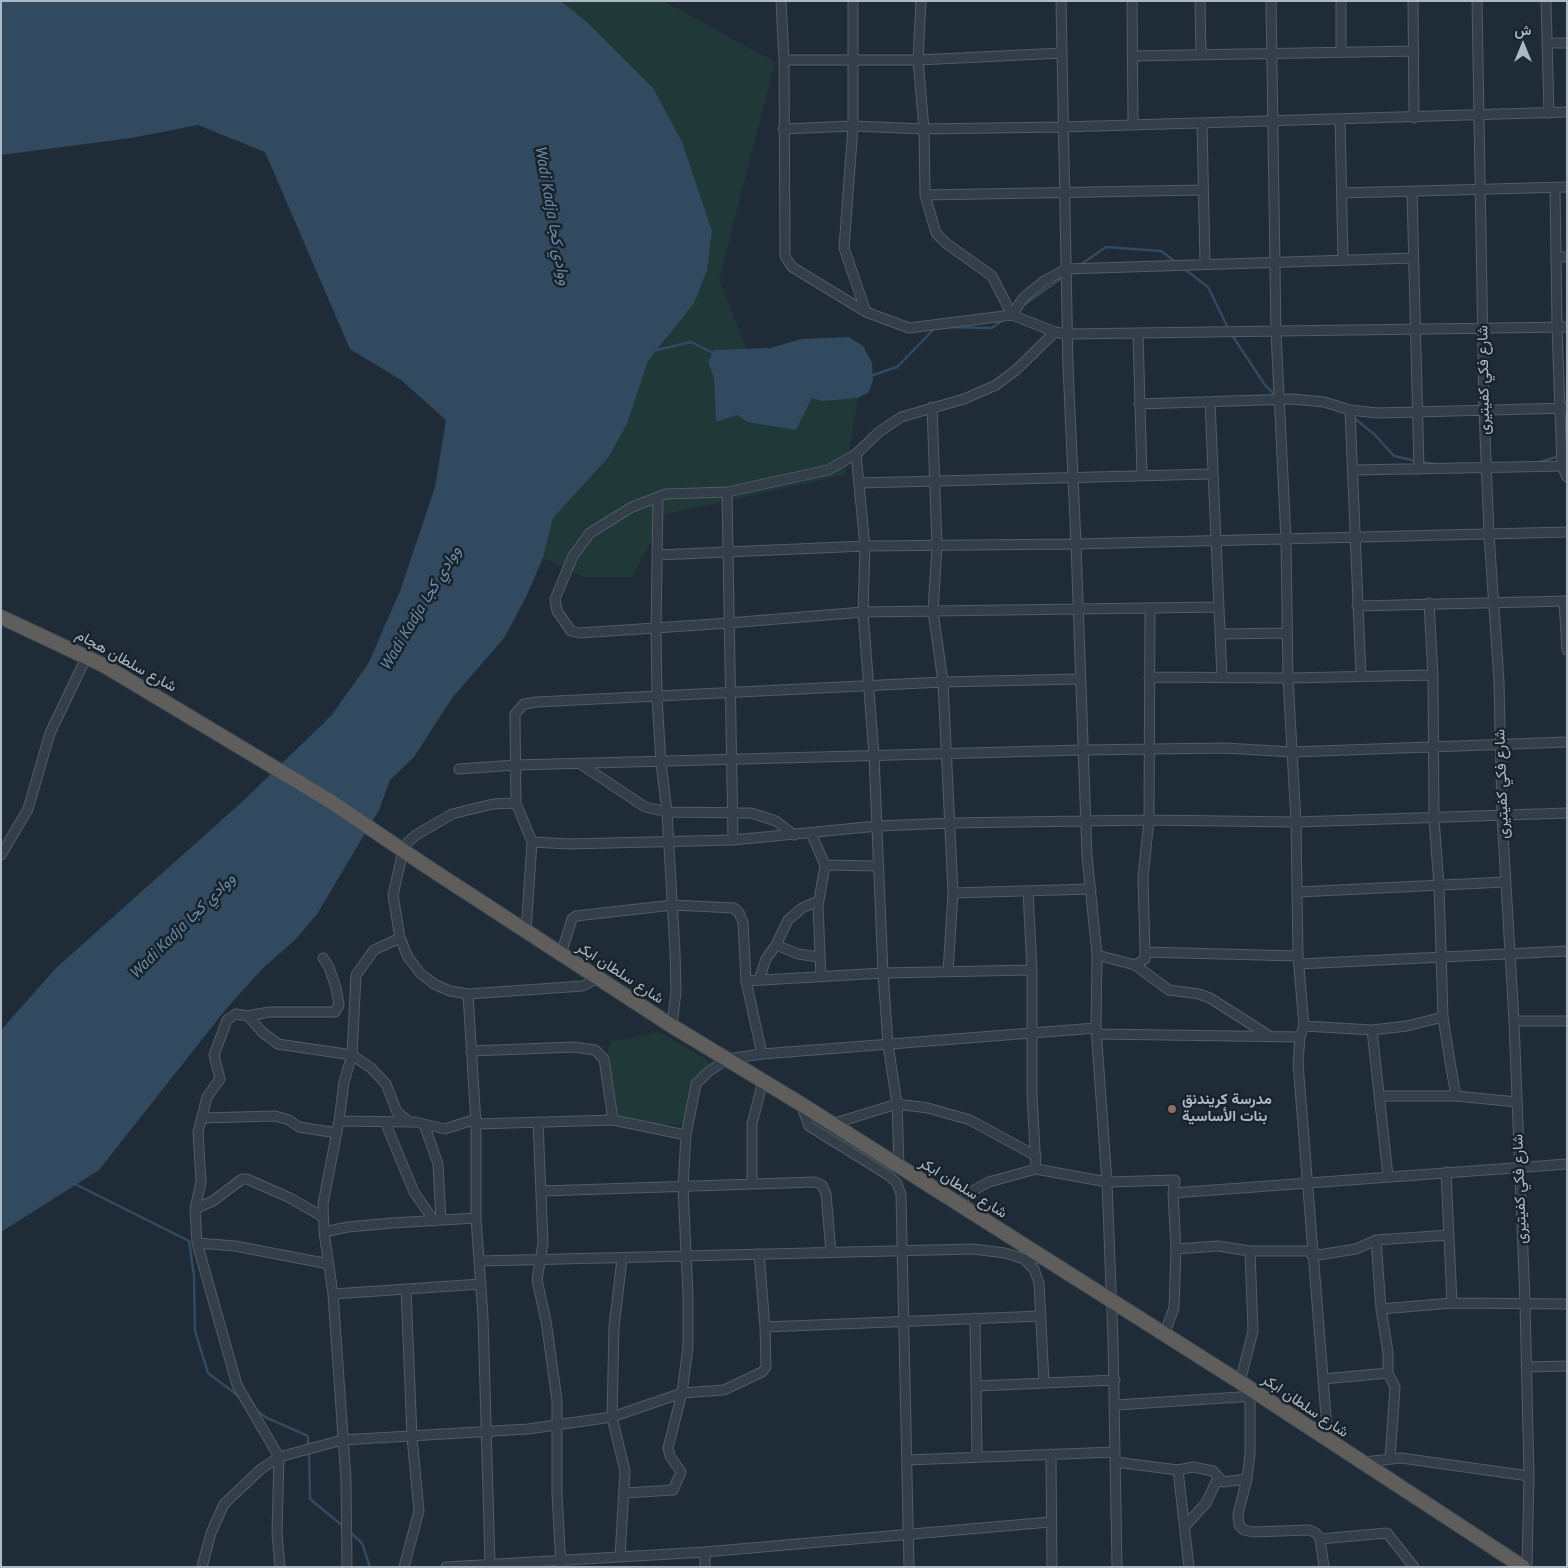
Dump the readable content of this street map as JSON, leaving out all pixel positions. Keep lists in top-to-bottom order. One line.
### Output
{"streets":{"highway":["شارع سلطان هجام","شارع سلطان ابكر"],"street":["شارع فكي كفيتيرى"]},"crossings":[["شارع سلطان هجام","شارع سلطان ابكر"]],"water":["Wadi Kadja ووادي كجا"],"places":["مدرسة كريندنق بنات الأساسية"],"north":"top"}
